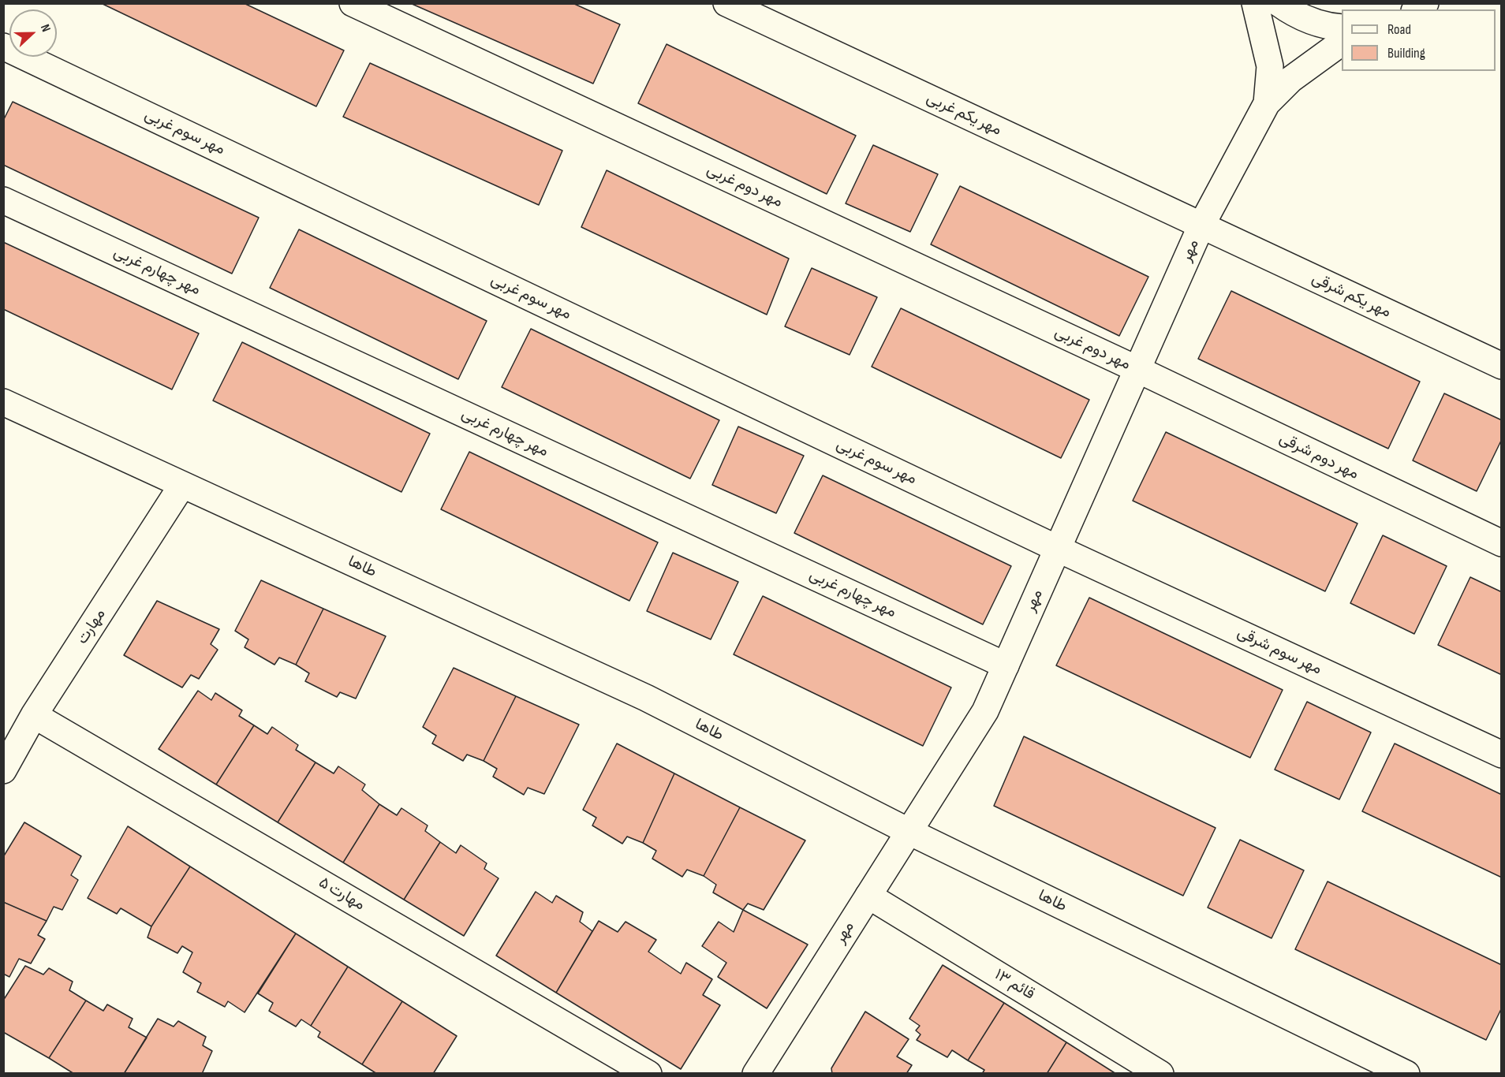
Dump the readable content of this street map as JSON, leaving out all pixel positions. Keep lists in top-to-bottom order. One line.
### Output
{"streets":{"street":["مهر یکم غربی","مهر سوم غربی","مهر دوم غربی","مهر","مهر چهارم غربی","مهر یکم شرقی","مهر دوم شرقی","طاها","مهارت","مهر سوم شرقی","مهارت ۵","قائم ۱۳"]},"crossings":[["مهر یکم غربی","مهر"],["مهر یکم غربی","مهر یکم شرقی"],["مهر سوم غربی","مهر"],["مهر سوم غربی","مهر سوم شرقی"],["مهر دوم غربی","مهر"],["مهر دوم غربی","مهر دوم شرقی"],["مهر","مهر چهارم غربی"],["مهر","مهر یکم شرقی"],["مهر","مهر دوم شرقی"],["مهر","طاها"],["مهر","مهر سوم شرقی"],["مهر","قائم ۱۳"],["طاها","مهارت"],["مهارت","مهارت ۵"]],"legend":["Road","Building"],"north":"right"}
